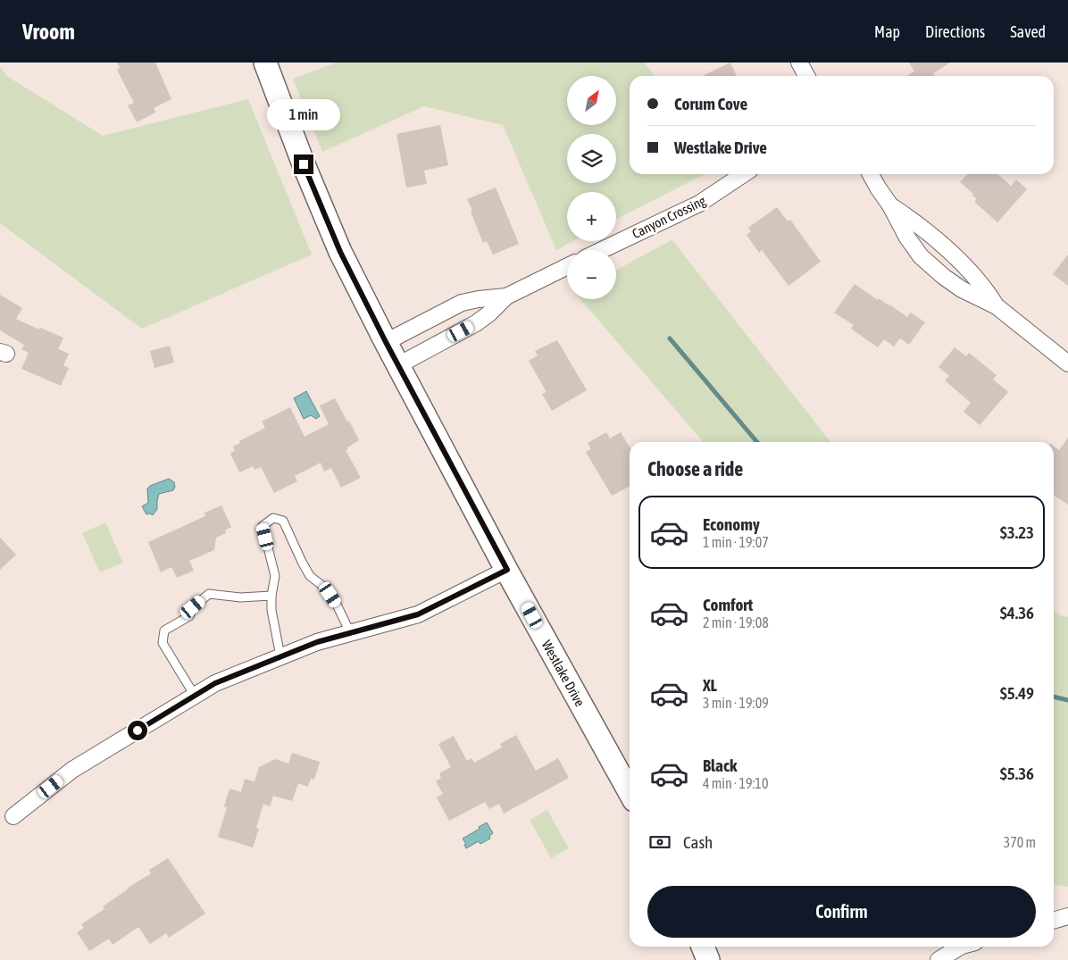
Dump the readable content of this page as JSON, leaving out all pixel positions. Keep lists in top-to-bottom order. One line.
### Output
{"streets":{"street":["Canyon Crossing","Westlake Drive"]},"north":"top right","page":{"header":"Vroom","nav":["Map","Directions","Saved"],"map_buttons":["+","−"],"banner":["Corum Cove","Westlake Drive"],"bubble":"1 min","heading":"Choose a ride","list":[{"name":"Economy","note":"1 min · 19:07","value":"$3.23"},{"name":"Comfort","note":"2 min · 19:08","value":"$4.36"},{"name":"XL","note":"3 min · 19:09","value":"$5.49"},{"name":"Black","note":"4 min · 19:10","value":"$5.36"}],"pay":["Cash","370 m"],"buttons":"Confirm"}}
